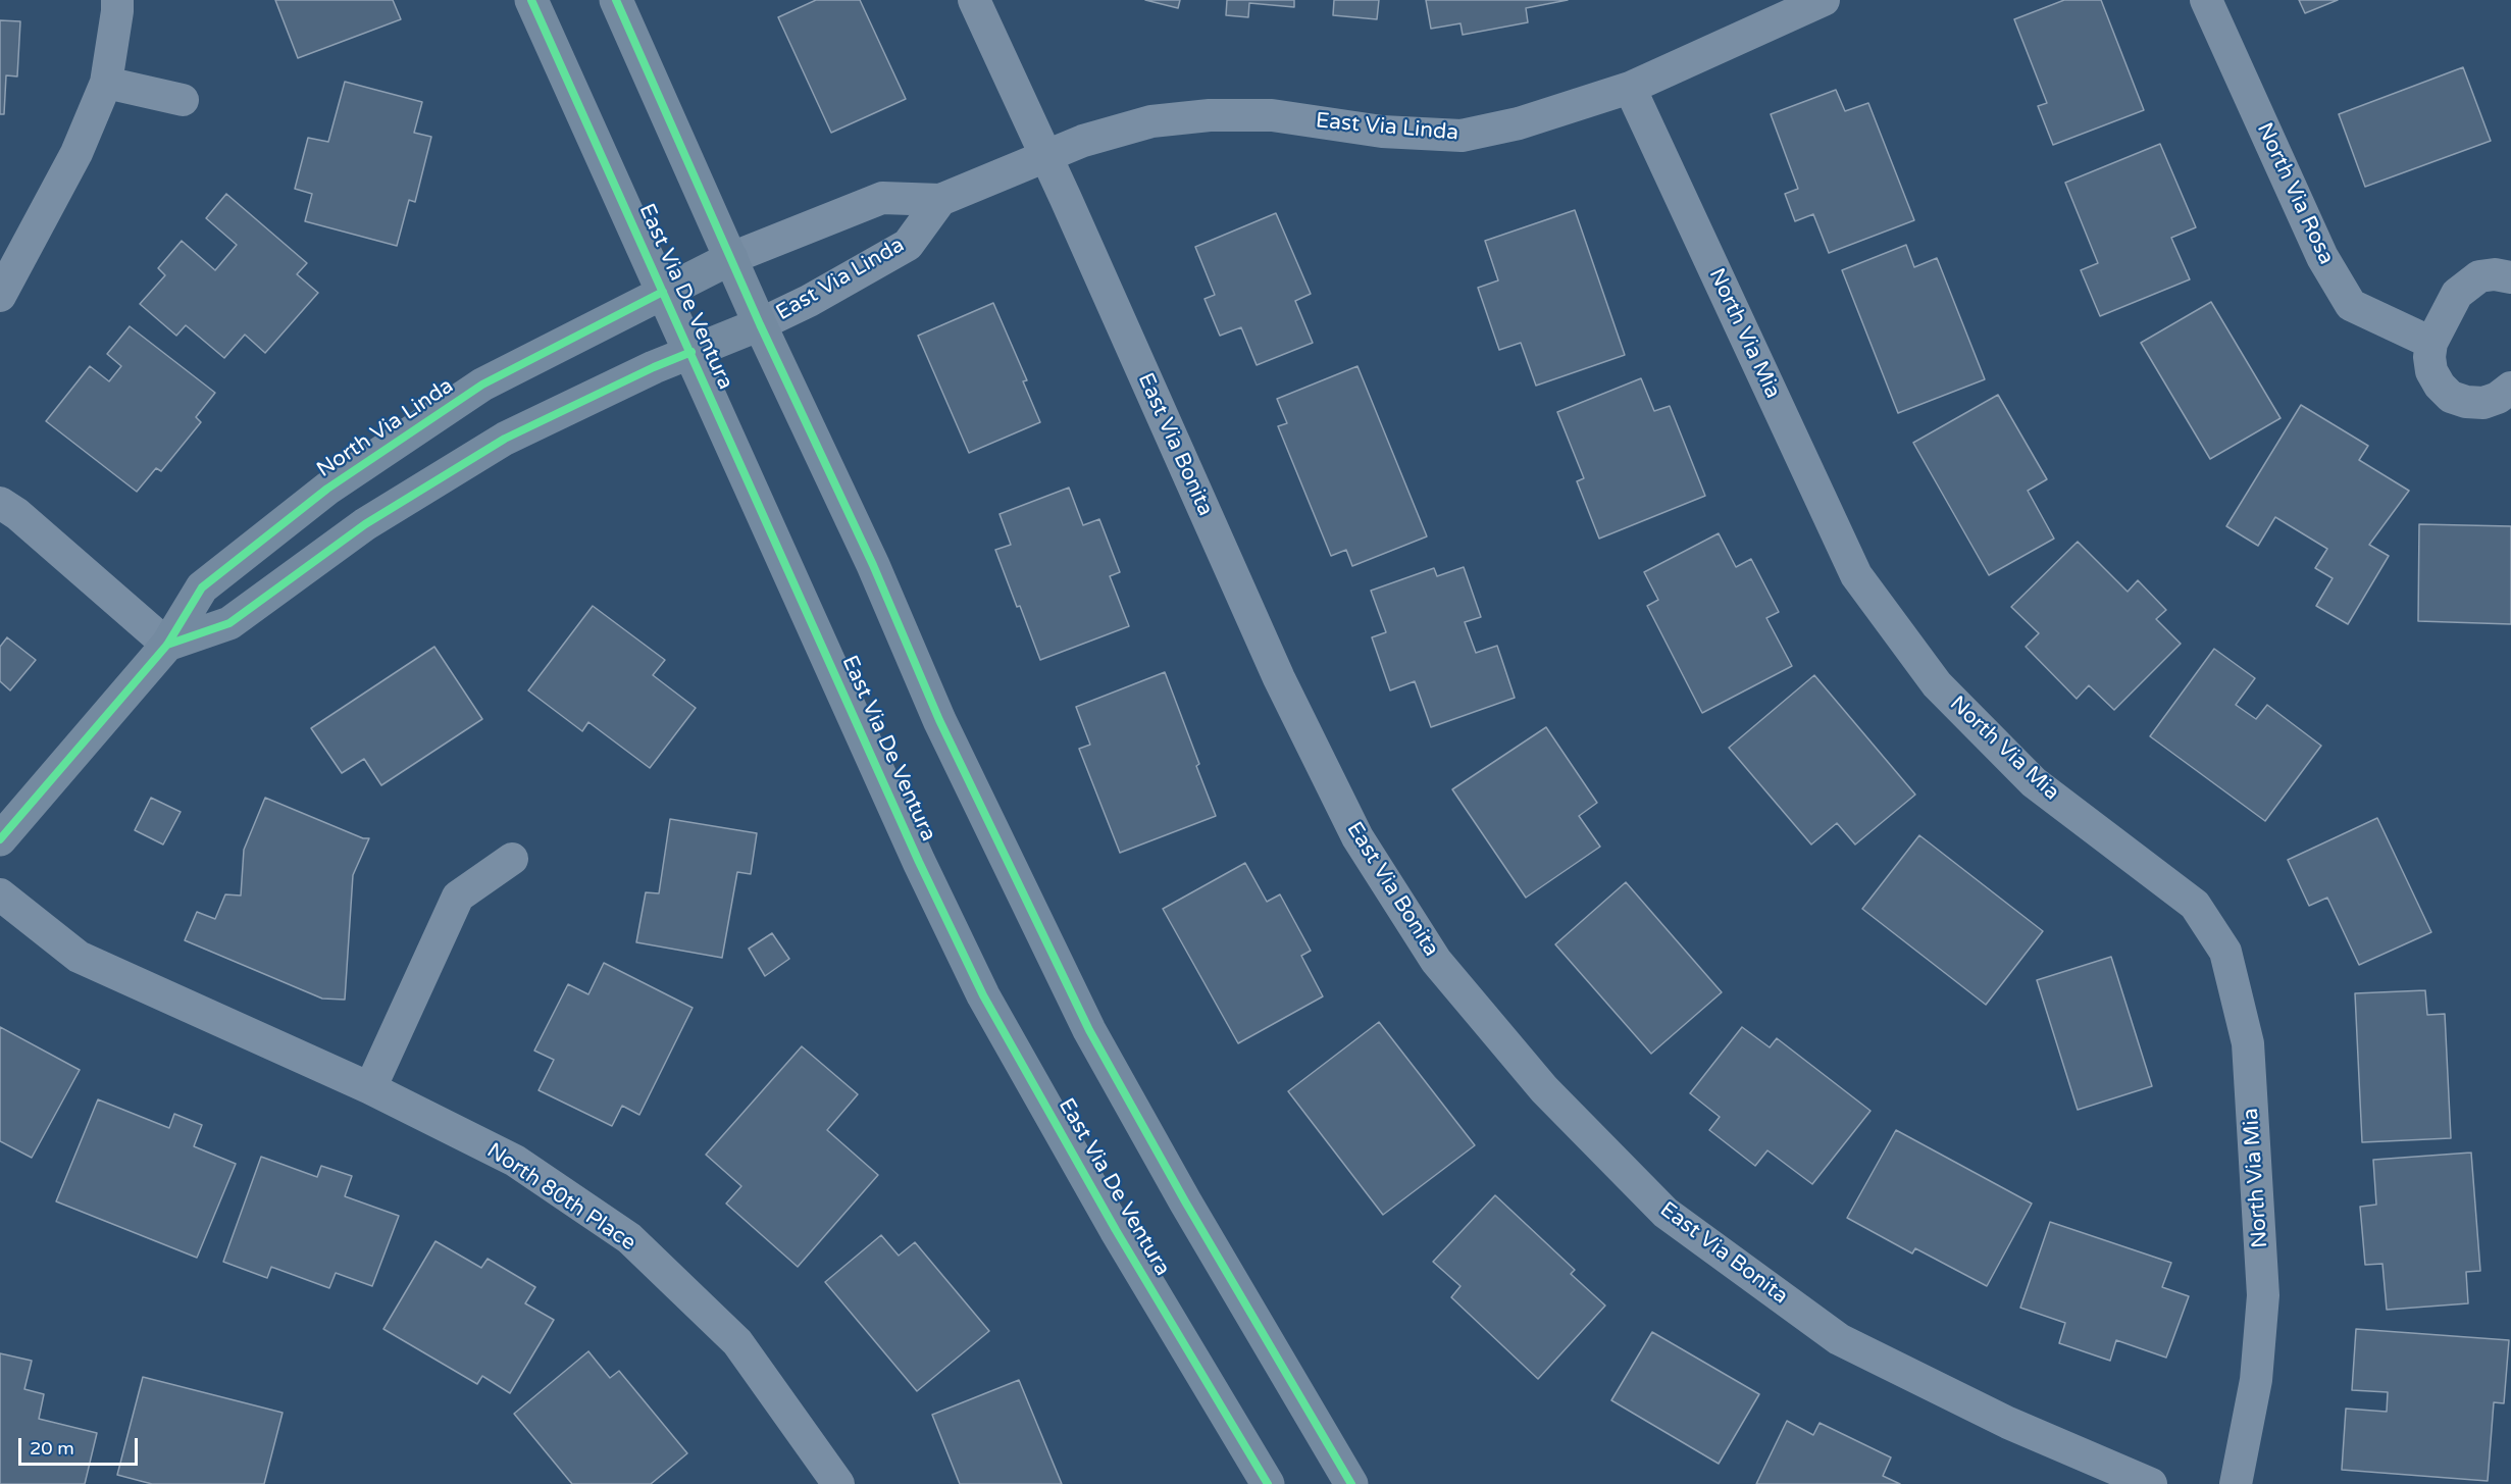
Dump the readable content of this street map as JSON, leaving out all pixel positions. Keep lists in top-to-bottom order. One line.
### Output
{"streets":{"main road":["East Via De Ventura","North Via Linda"],"street":["East Via Linda","North Via Rosa","North Via Mia","East Via Bonita","North 80th Place"]},"crossings":[["East Via Linda","North Via Mia"],["East Via Linda","North Via Linda"],["East Via Linda","East Via Bonita"],["East Via De Ventura","North Via Linda"]],"scale_bar":"20 m"}
